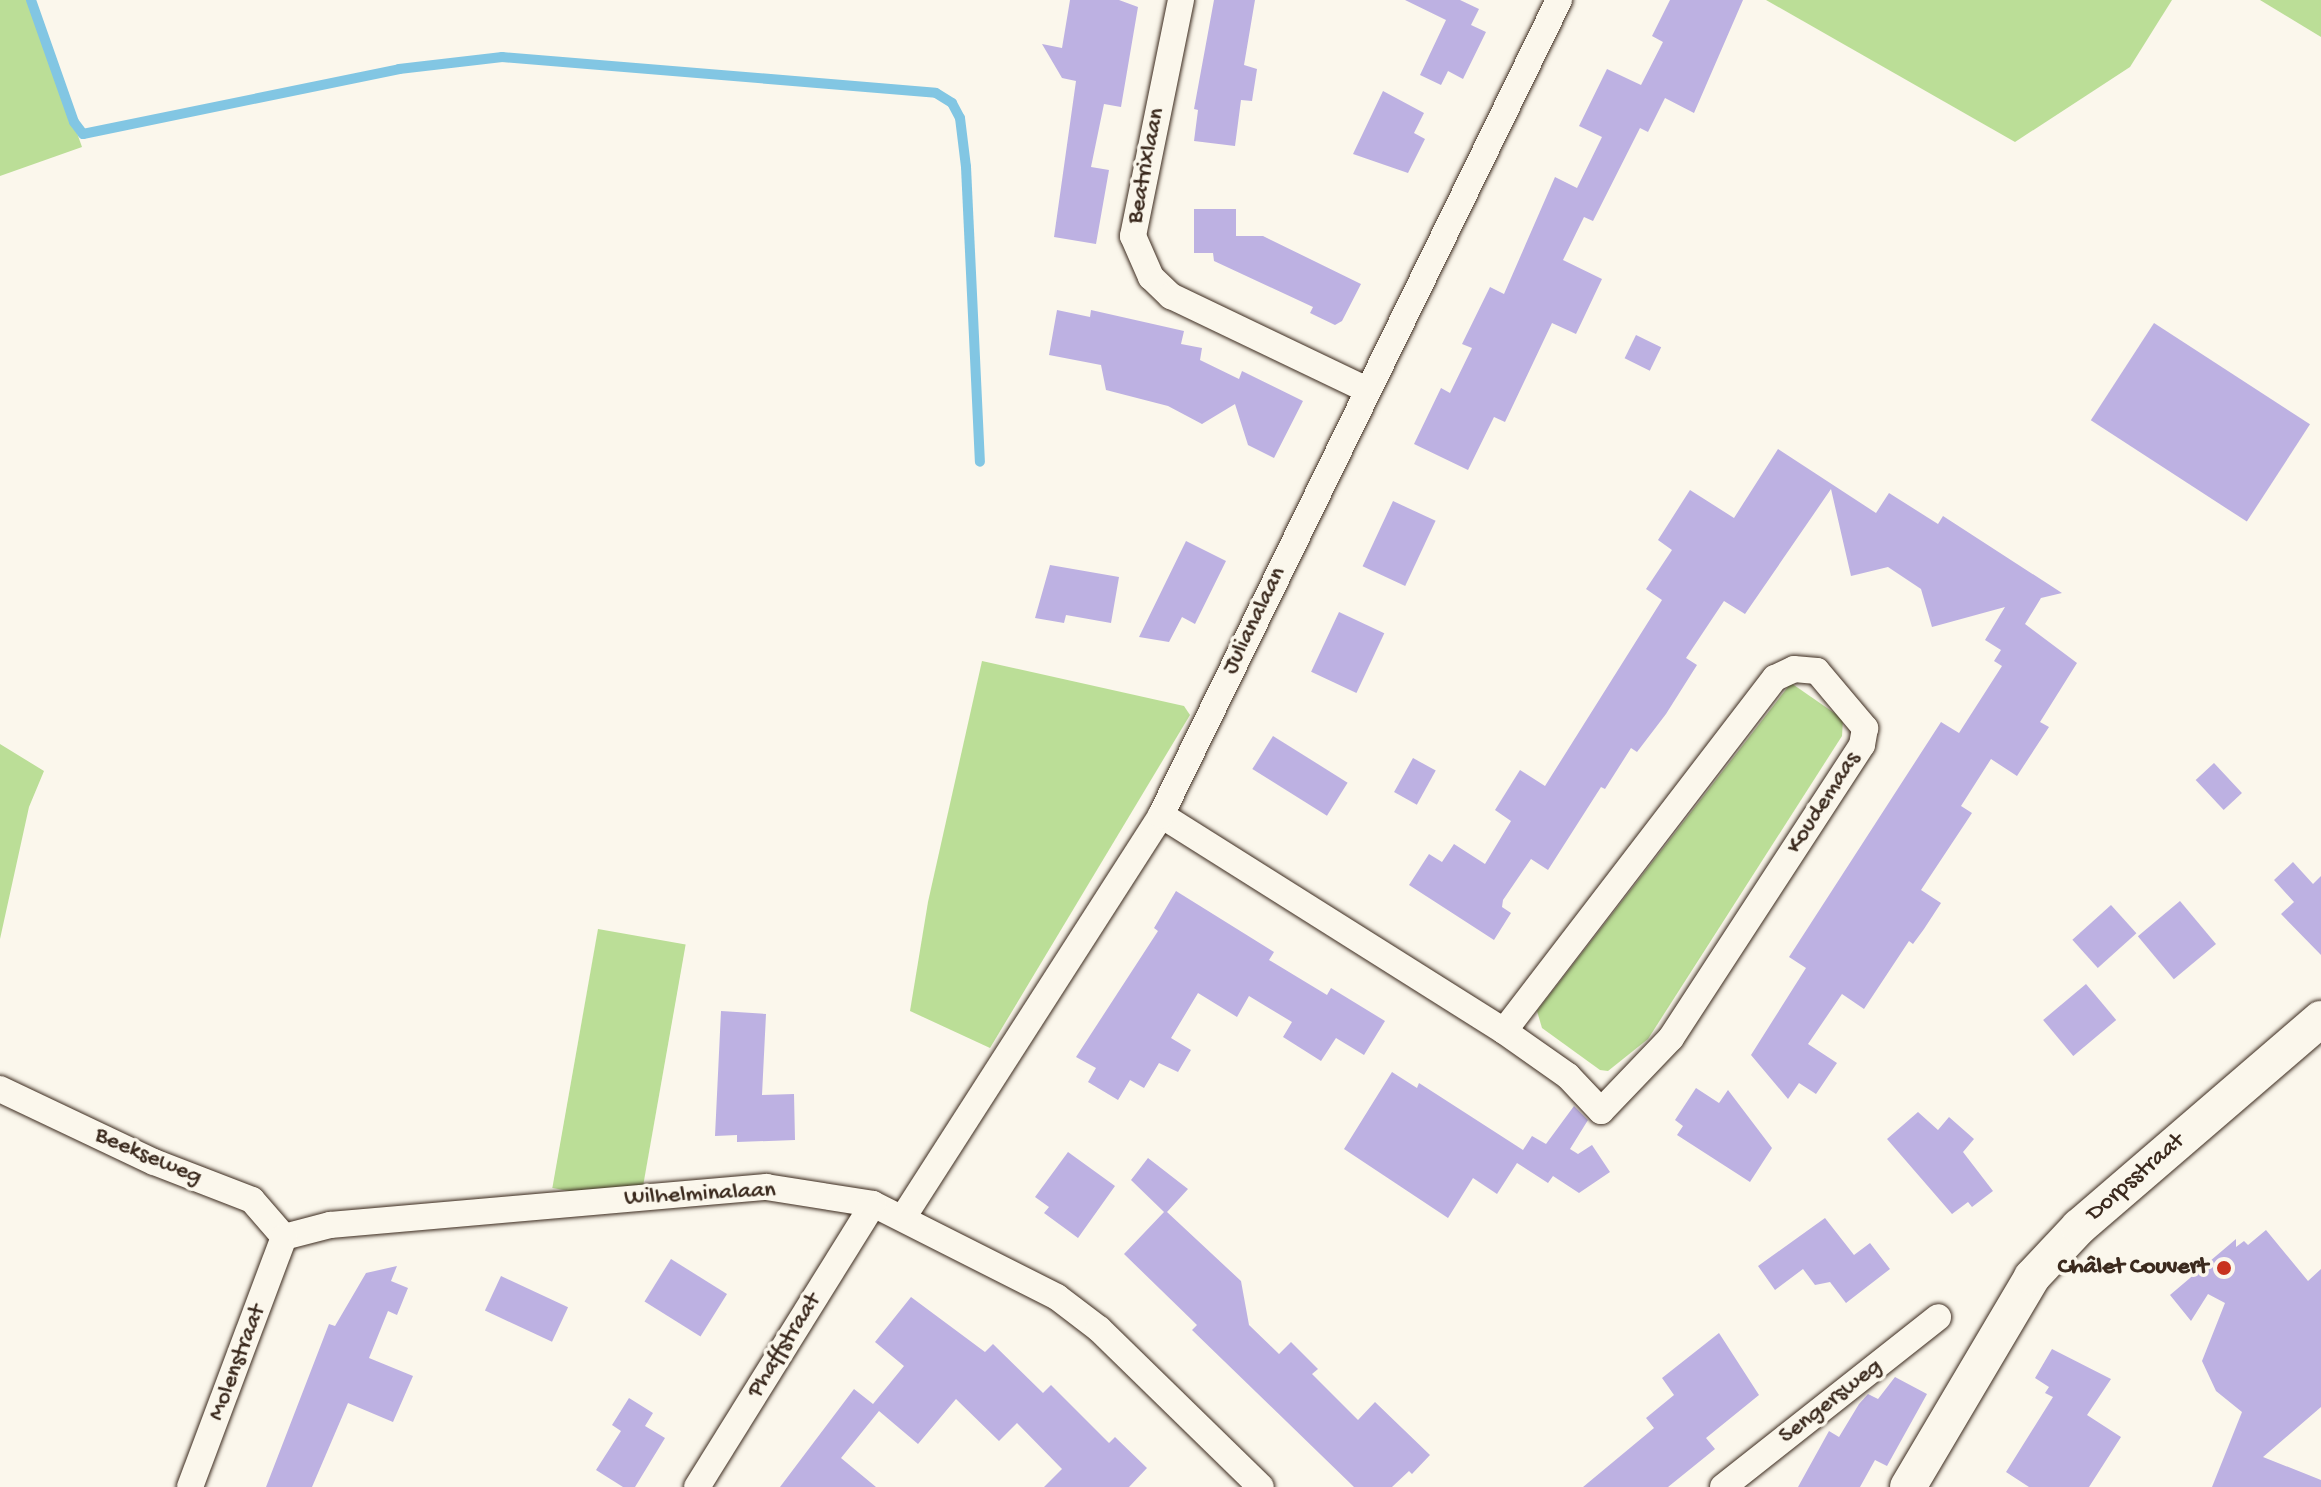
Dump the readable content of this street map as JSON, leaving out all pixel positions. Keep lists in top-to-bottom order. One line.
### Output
{"streets":{"street":["Beatrixlaan","Julianalaan","Koudemaas","Beekseweg","Dorpsstraat","Wilhelminalaan","Phaffstraat","Molenstraat","Sengersweg"]},"crossings":[["Beatrixlaan","Julianalaan"],["Julianalaan","Koudemaas"],["Julianalaan","Wilhelminalaan"],["Beekseweg","Wilhelminalaan"],["Beekseweg","Molenstraat"],["Wilhelminalaan","Phaffstraat"],["Wilhelminalaan","Molenstraat"]],"places":["Châlet Couvert"]}
